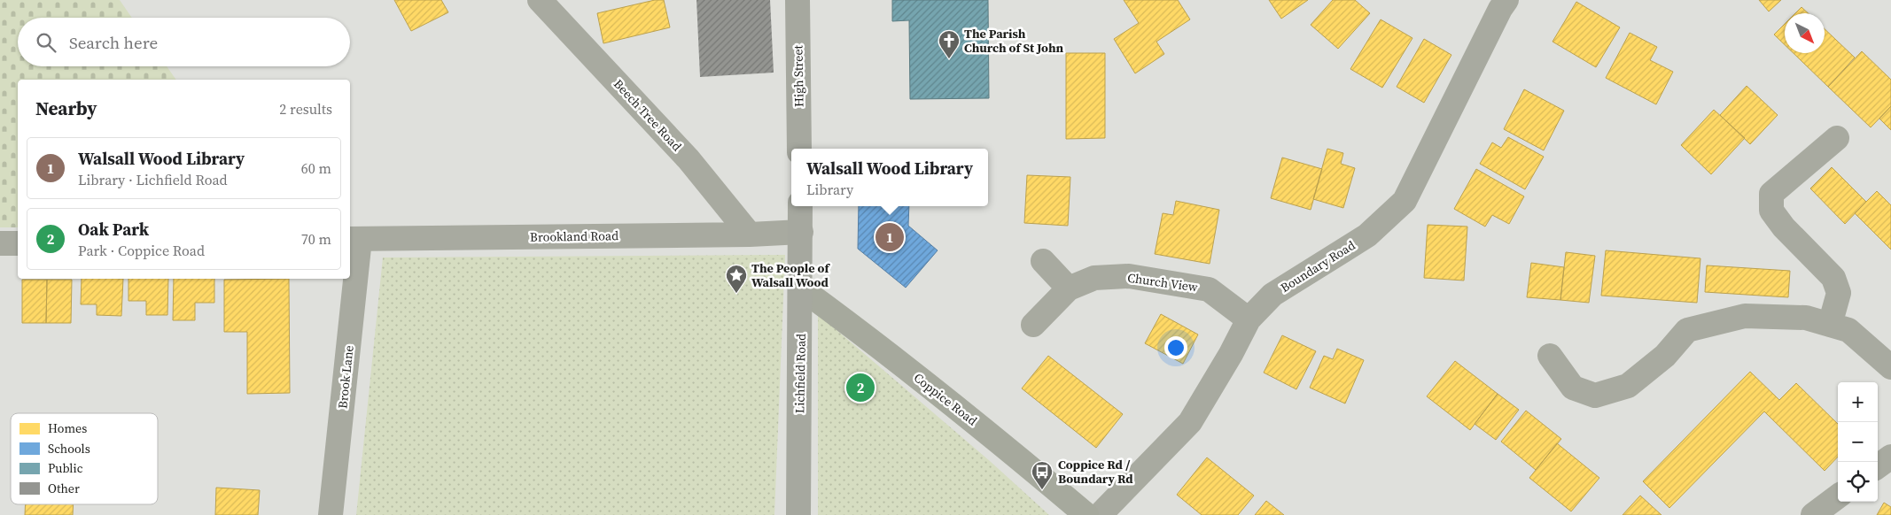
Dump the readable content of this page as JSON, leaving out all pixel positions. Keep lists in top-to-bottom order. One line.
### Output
{"streets":{"highway":["High Street","Lichfield Road"],"main road":["Coppice Road"],"street":["Beech Tree Road","Brookland Road","Boundary Road","Church View","Brook Lane"]},"crossings":[["Beech Tree Road","Brookland Road"],["Brookland Road","Lichfield Road"],["Brookland Road","Brook Lane"],["Boundary Road","Church View"],["Lichfield Road","Coppice Road"]],"places":{"church":["The Parish Church of St John"],"place":["The People of Walsall Wood"],"bus stop":["Coppice Rd / Boundary Rd"]},"legend":["Homes","Schools","Public","Other"],"north":"bottom right","page":{"search":"Search here","heading":["Nearby","2 results"],"list":[{"mark":"1","name":"Walsall Wood Library","note":"Library · Lichfield Road","value":"60 m"},{"mark":"2","name":"Oak Park","note":"Park · Coppice Road","value":"70 m"}],"popup":["Walsall Wood Library","Library"],"pins":["1","2"],"map_buttons":["+","−"]}}
